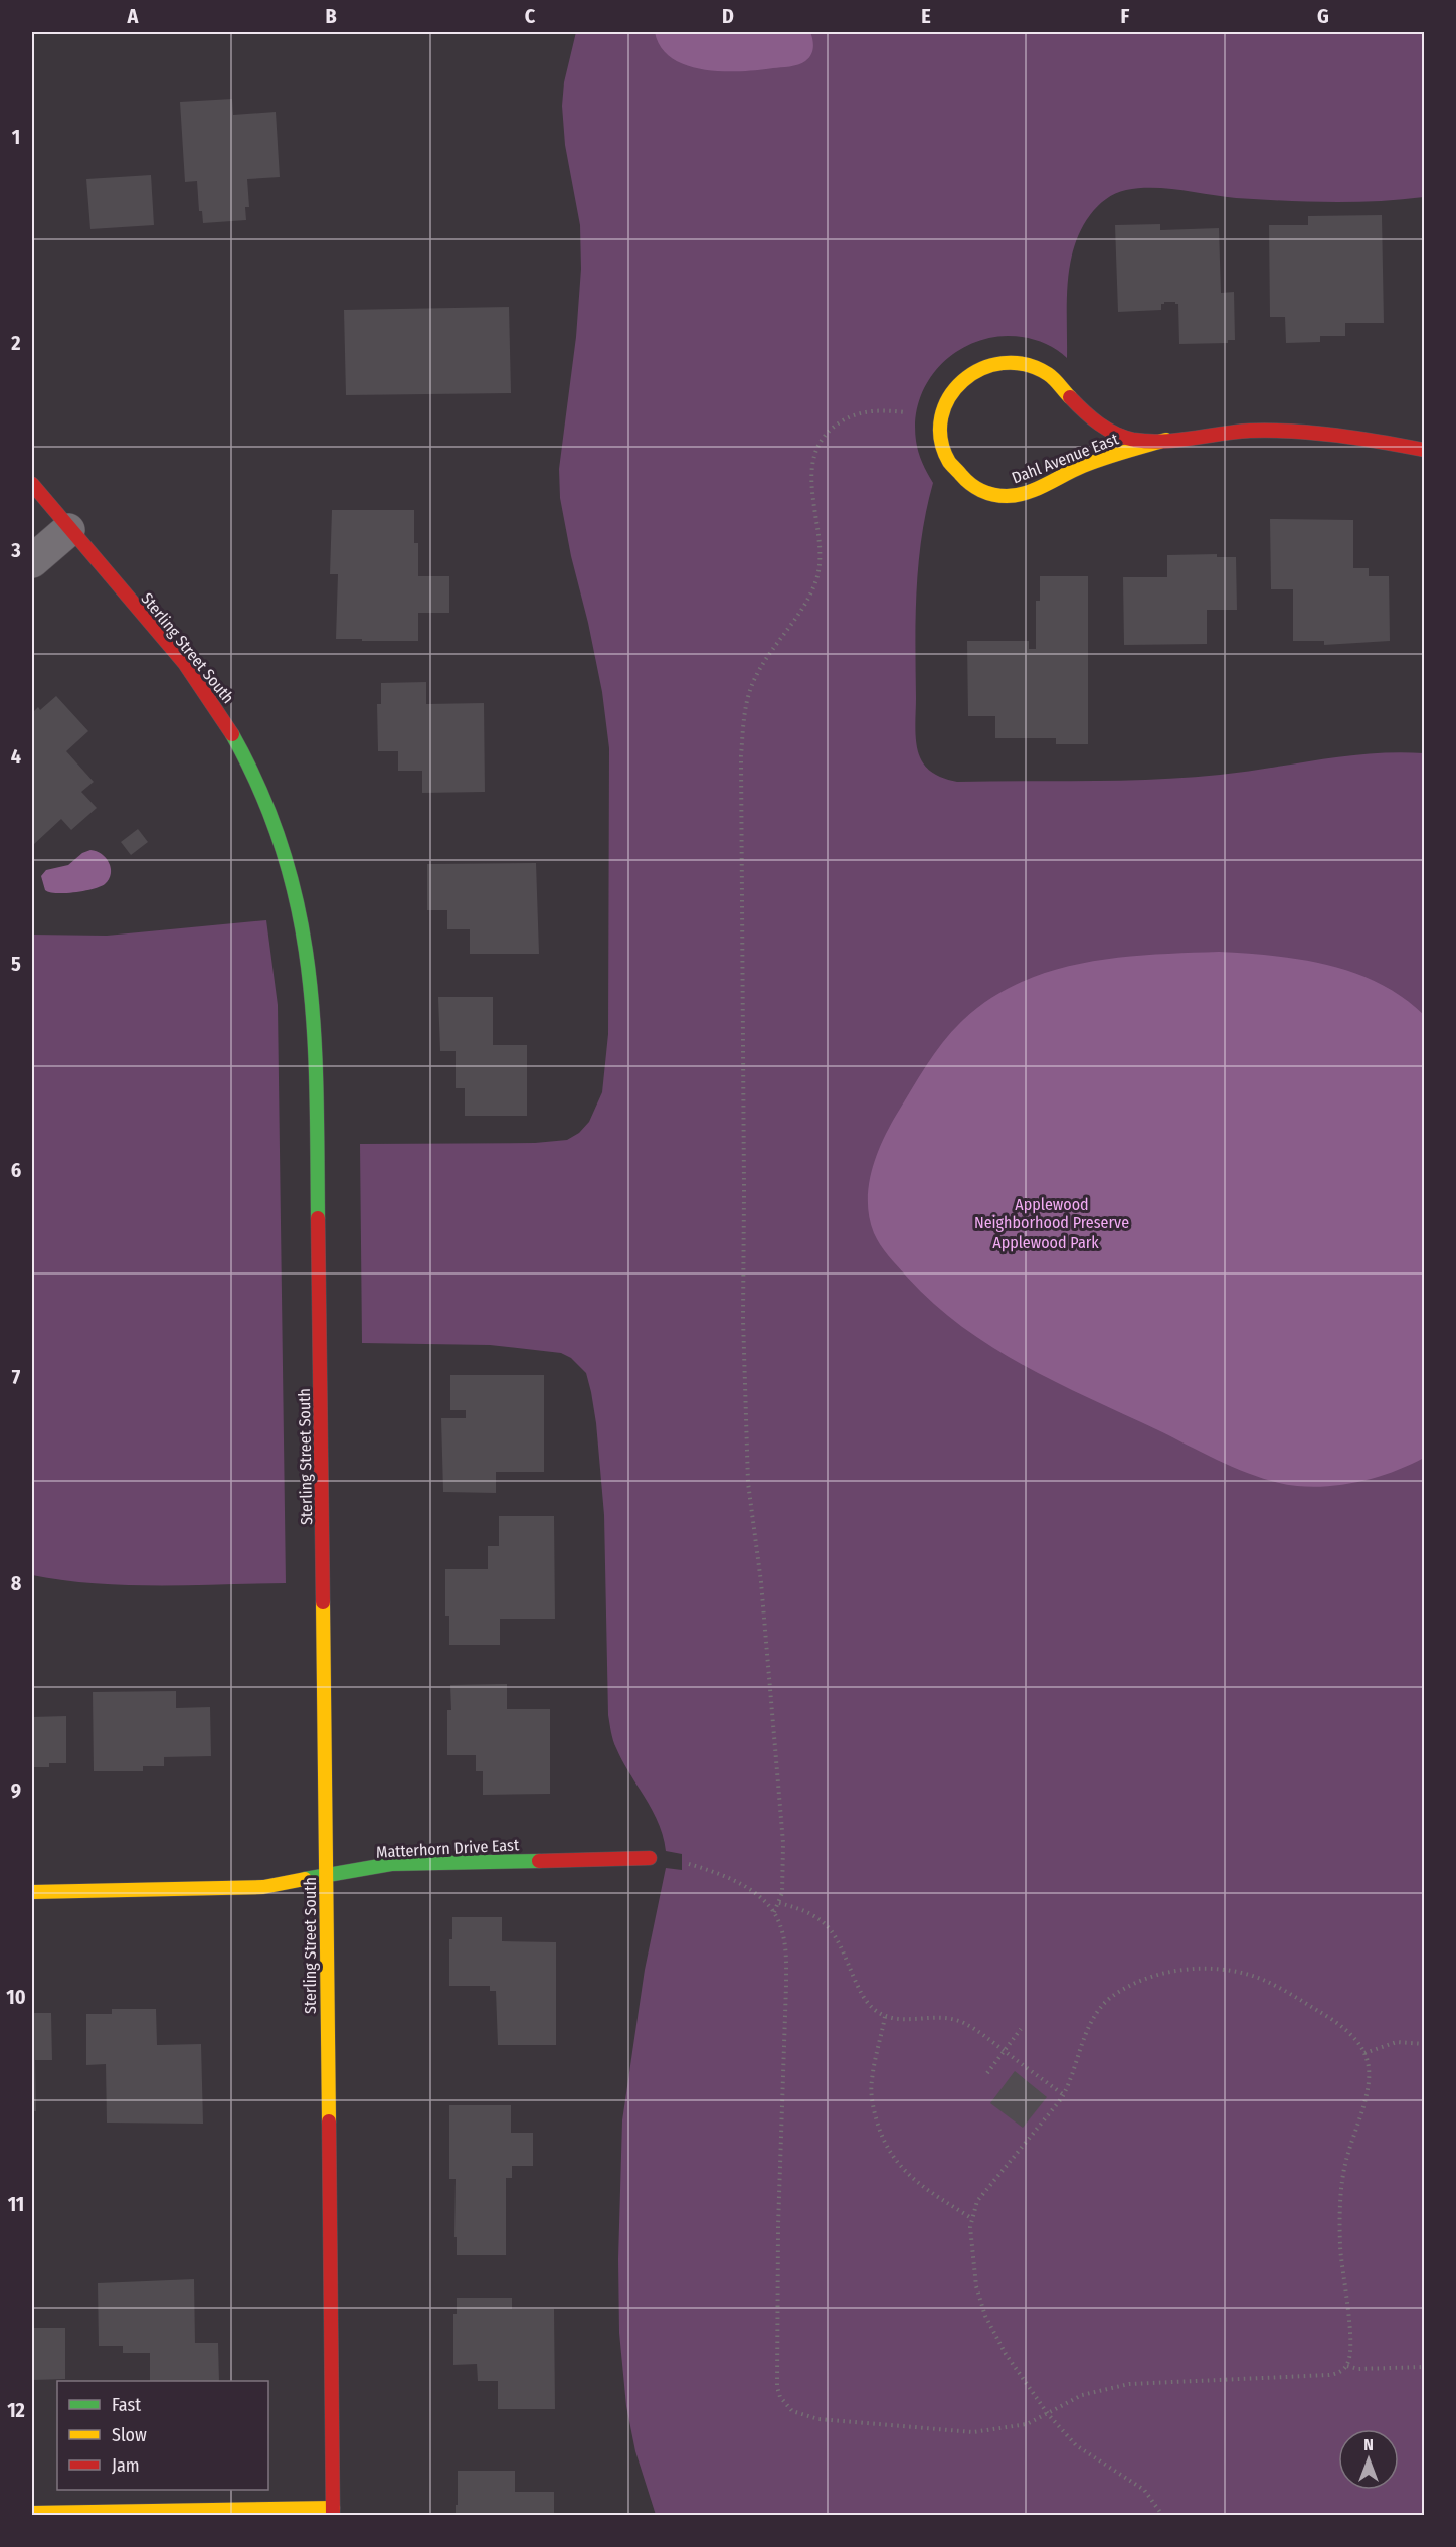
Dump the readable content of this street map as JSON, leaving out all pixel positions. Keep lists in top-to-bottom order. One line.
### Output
{"streets":{"street":["Dahl Avenue East","Sterling Street South","Matterhorn Drive East"]},"crossings":[["Sterling Street South","Matterhorn Drive East"]],"parks":["Applewood Neighborhood Preserve","Applewood Park"],"legend":["Fast","Slow","Jam"],"north":"top","grid":{"columns":["A","B","C","D","E","F","G"],"rows":["1","2","3","4","5","6","7","8","9","10","11","12"]}}
